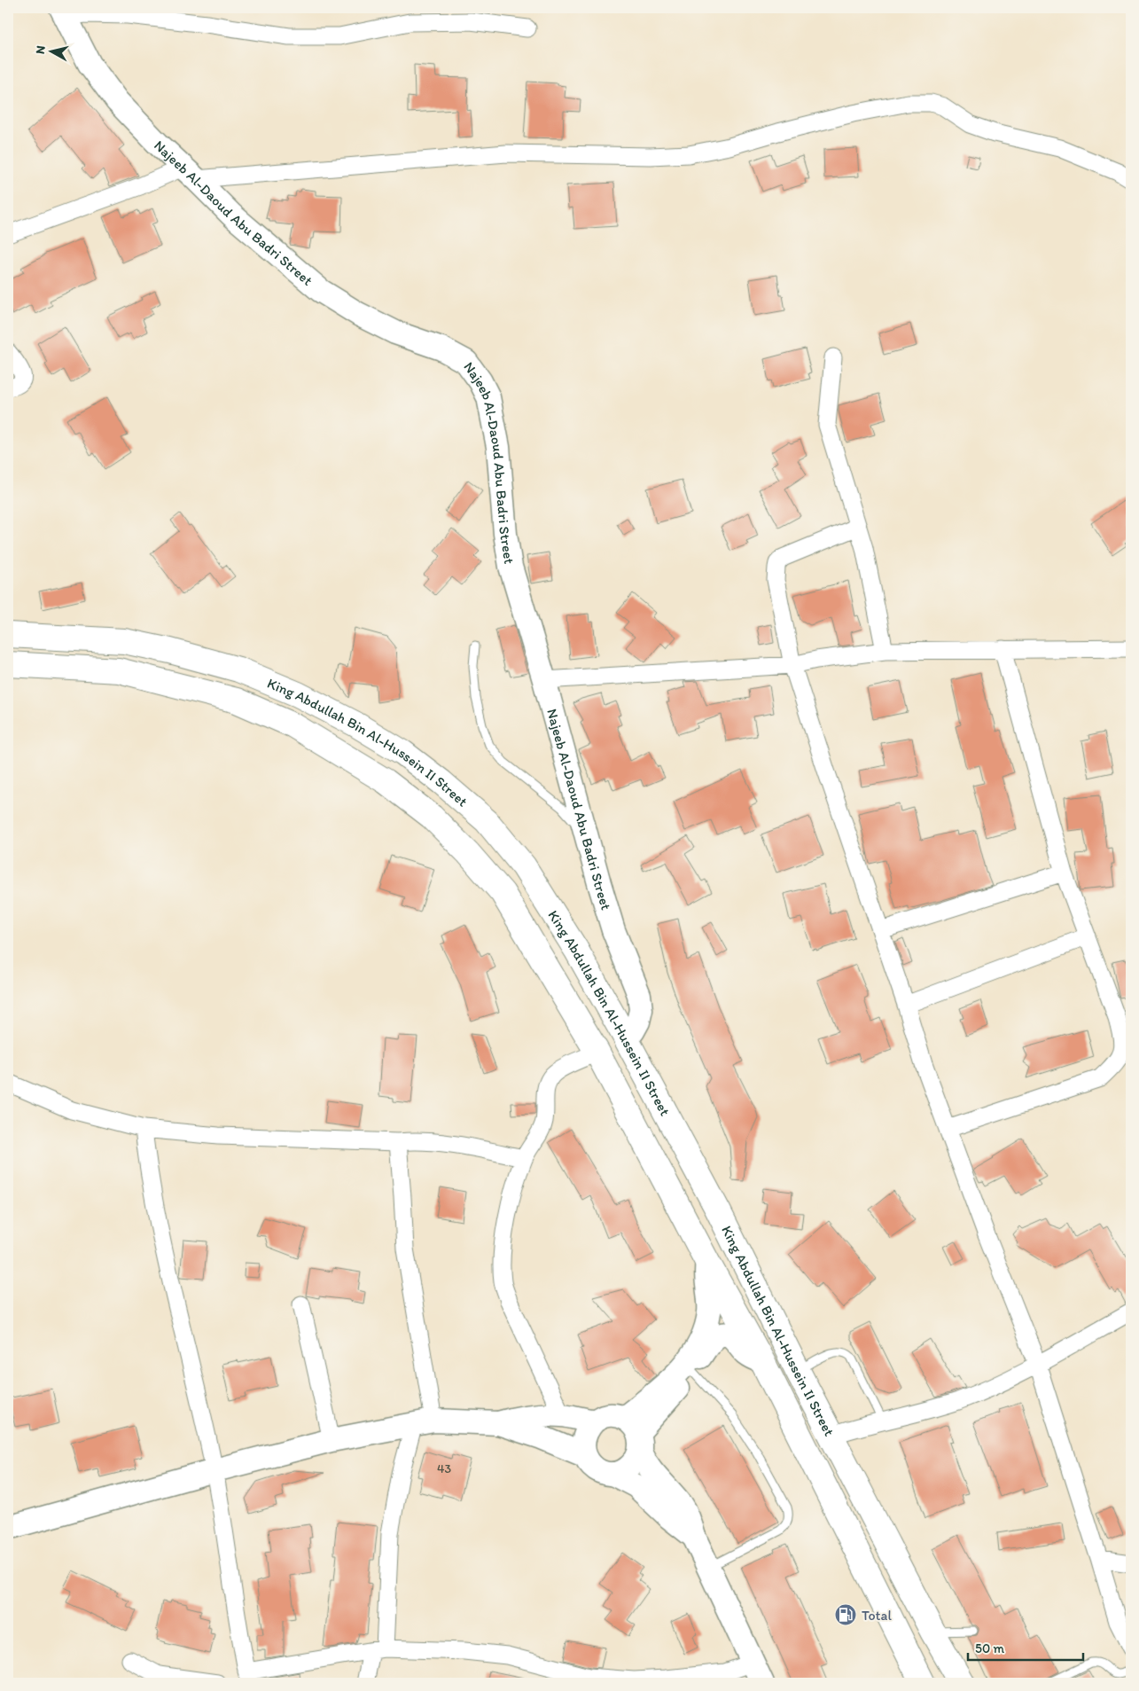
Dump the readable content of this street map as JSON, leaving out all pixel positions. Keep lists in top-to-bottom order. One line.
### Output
{"streets":{"highway":["King Abdullah Bin Al-Hussein II Street"],"street":["Najeeb Al-Daoud Abu Badri Street"]},"crossings":[["Najeeb Al-Daoud Abu Badri Street","King Abdullah Bin Al-Hussein II Street"]],"places":{"fuel station":["Total"]},"house_numbers":["43"],"scale_bar":"50 m","north":"left"}
